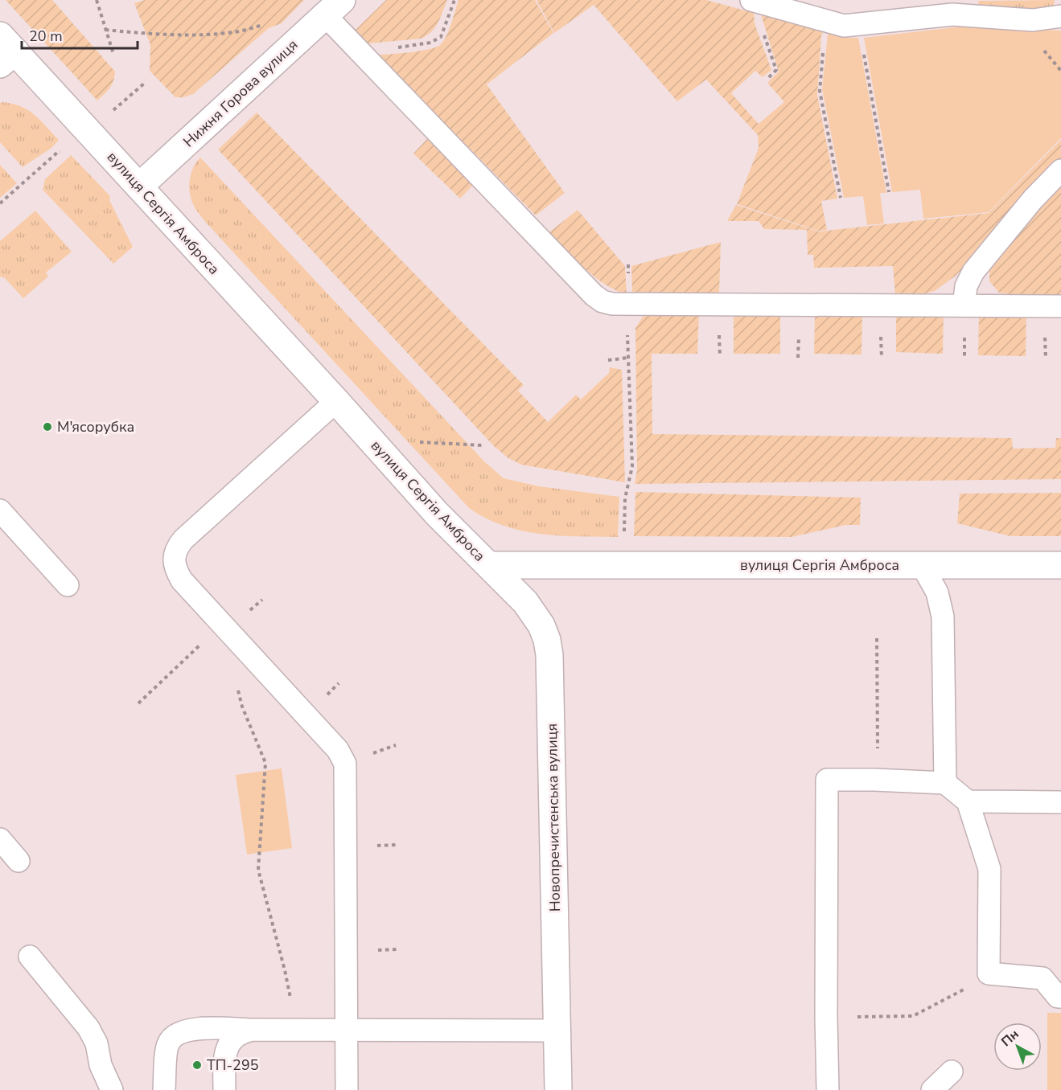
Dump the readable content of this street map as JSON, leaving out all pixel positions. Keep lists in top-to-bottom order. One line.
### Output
{"streets":{"street":["Нижня Горова вулиця","вулиця Сергія Амброса","Новопречистенська вулиця"]},"crossings":[["Нижня Горова вулиця","вулиця Сергія Амброса"],["вулиця Сергія Амброса","Новопречистенська вулиця"]],"places":["М'ясорубка","ТП-295"],"scale_bar":"20 m","north":"top left"}
